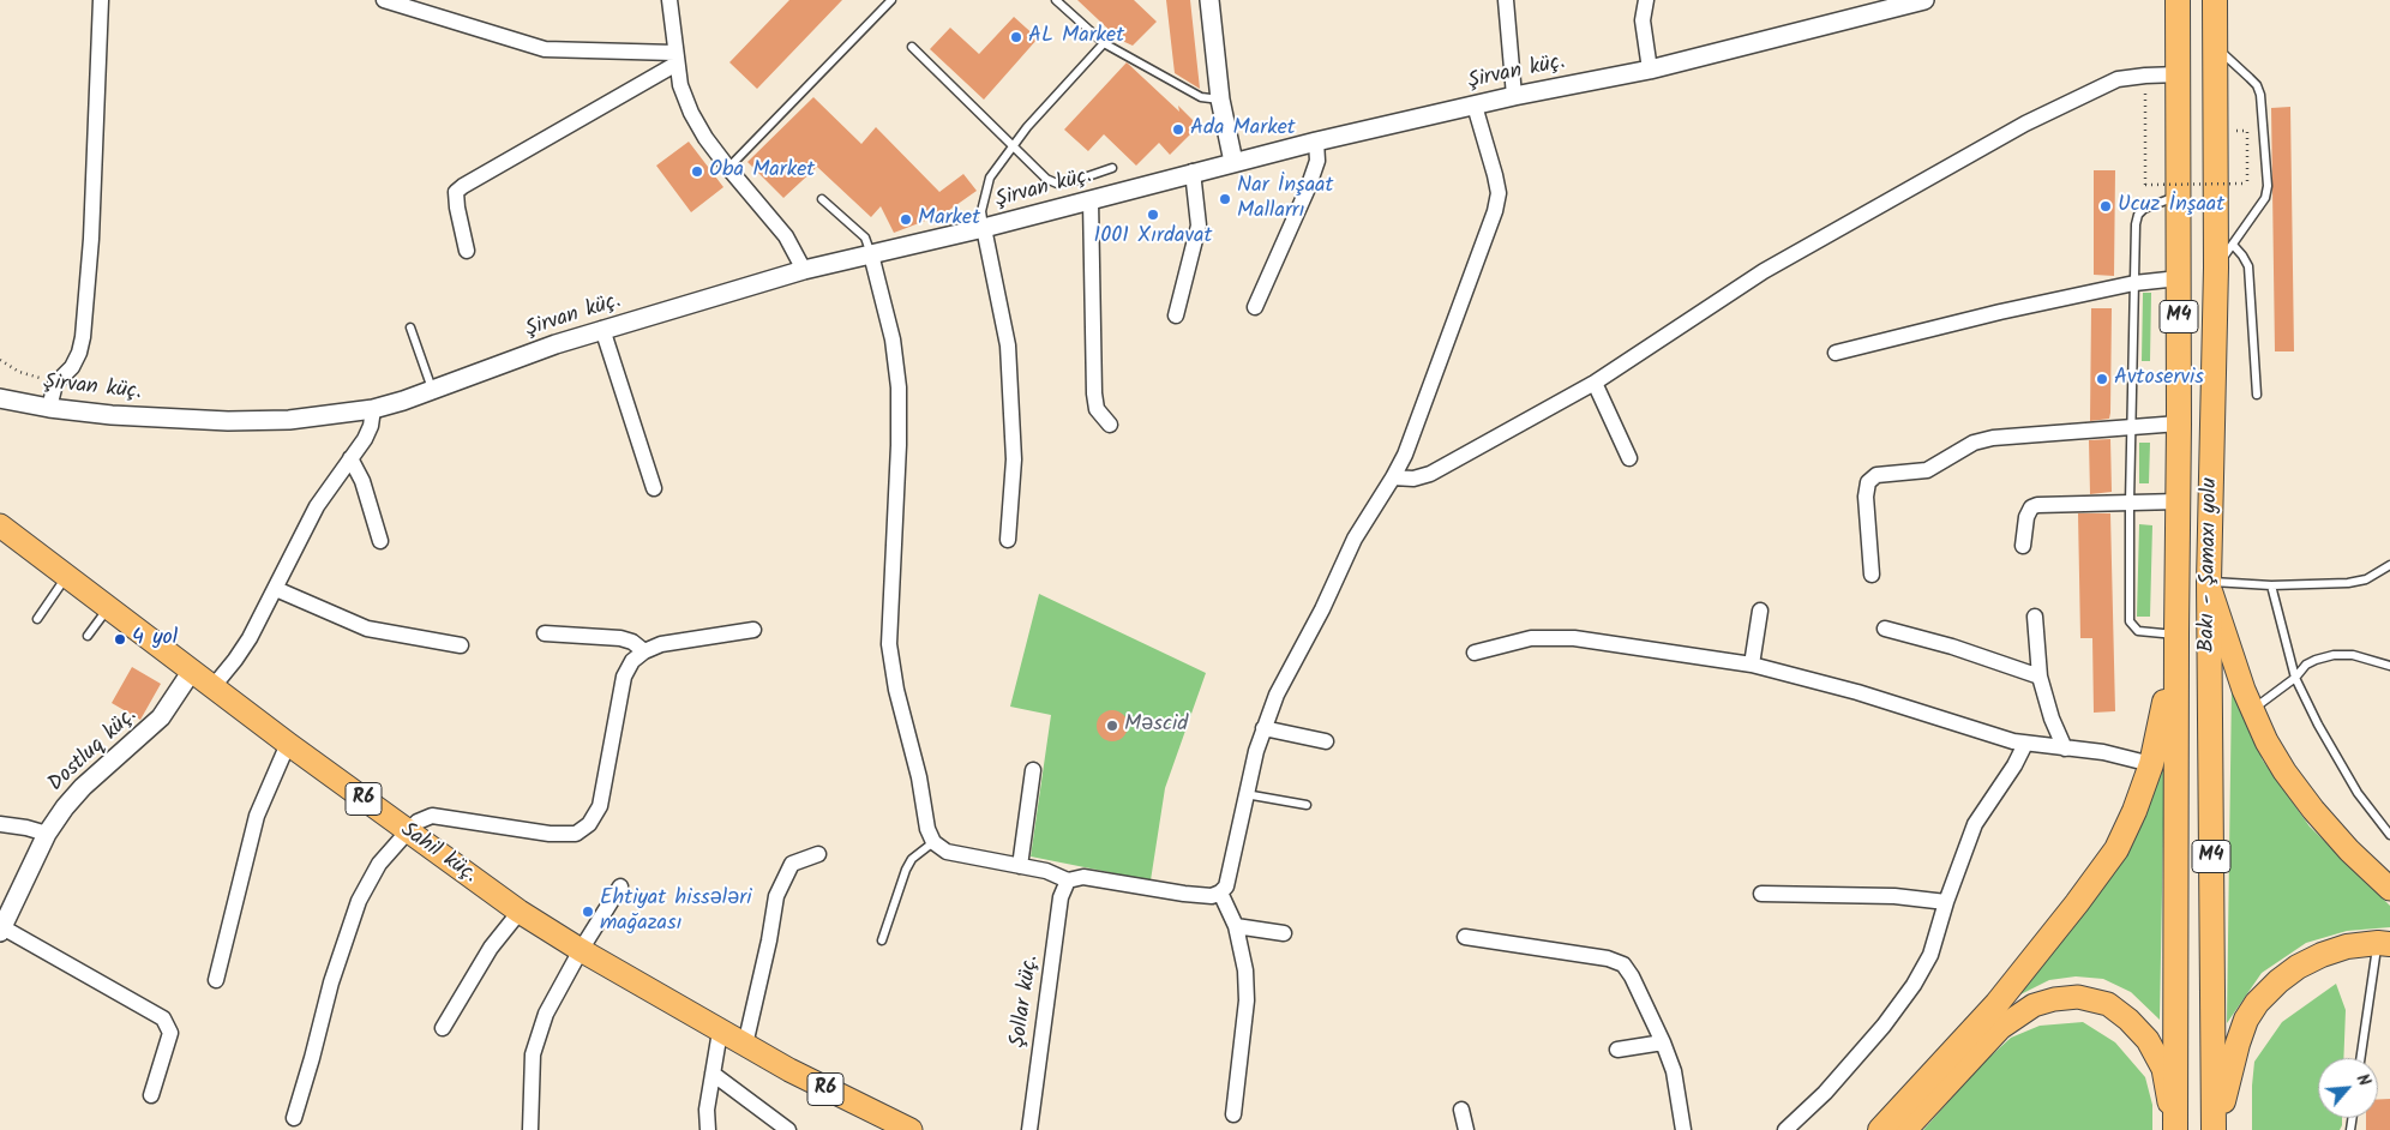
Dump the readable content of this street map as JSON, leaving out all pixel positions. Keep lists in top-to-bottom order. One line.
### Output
{"streets":{"highway":["M4","Bakı - Şamaxı yolu"],"main road":["R6","Sahil küç."],"street":["Şirvan küç.","Dostluq küç.","Şollar küç."]},"crossings":[["Dostluq küç.","Sahil küç."]],"places":["AL Market","Ada Market","Oba Market","Nar İnşaat Mallarrı","Ucuz İnşaat","1001 Xırdavat","Market","Avtoservis","4 yol","Məscid","Ehtiyat hissələri mağazası"],"north":"top right"}
